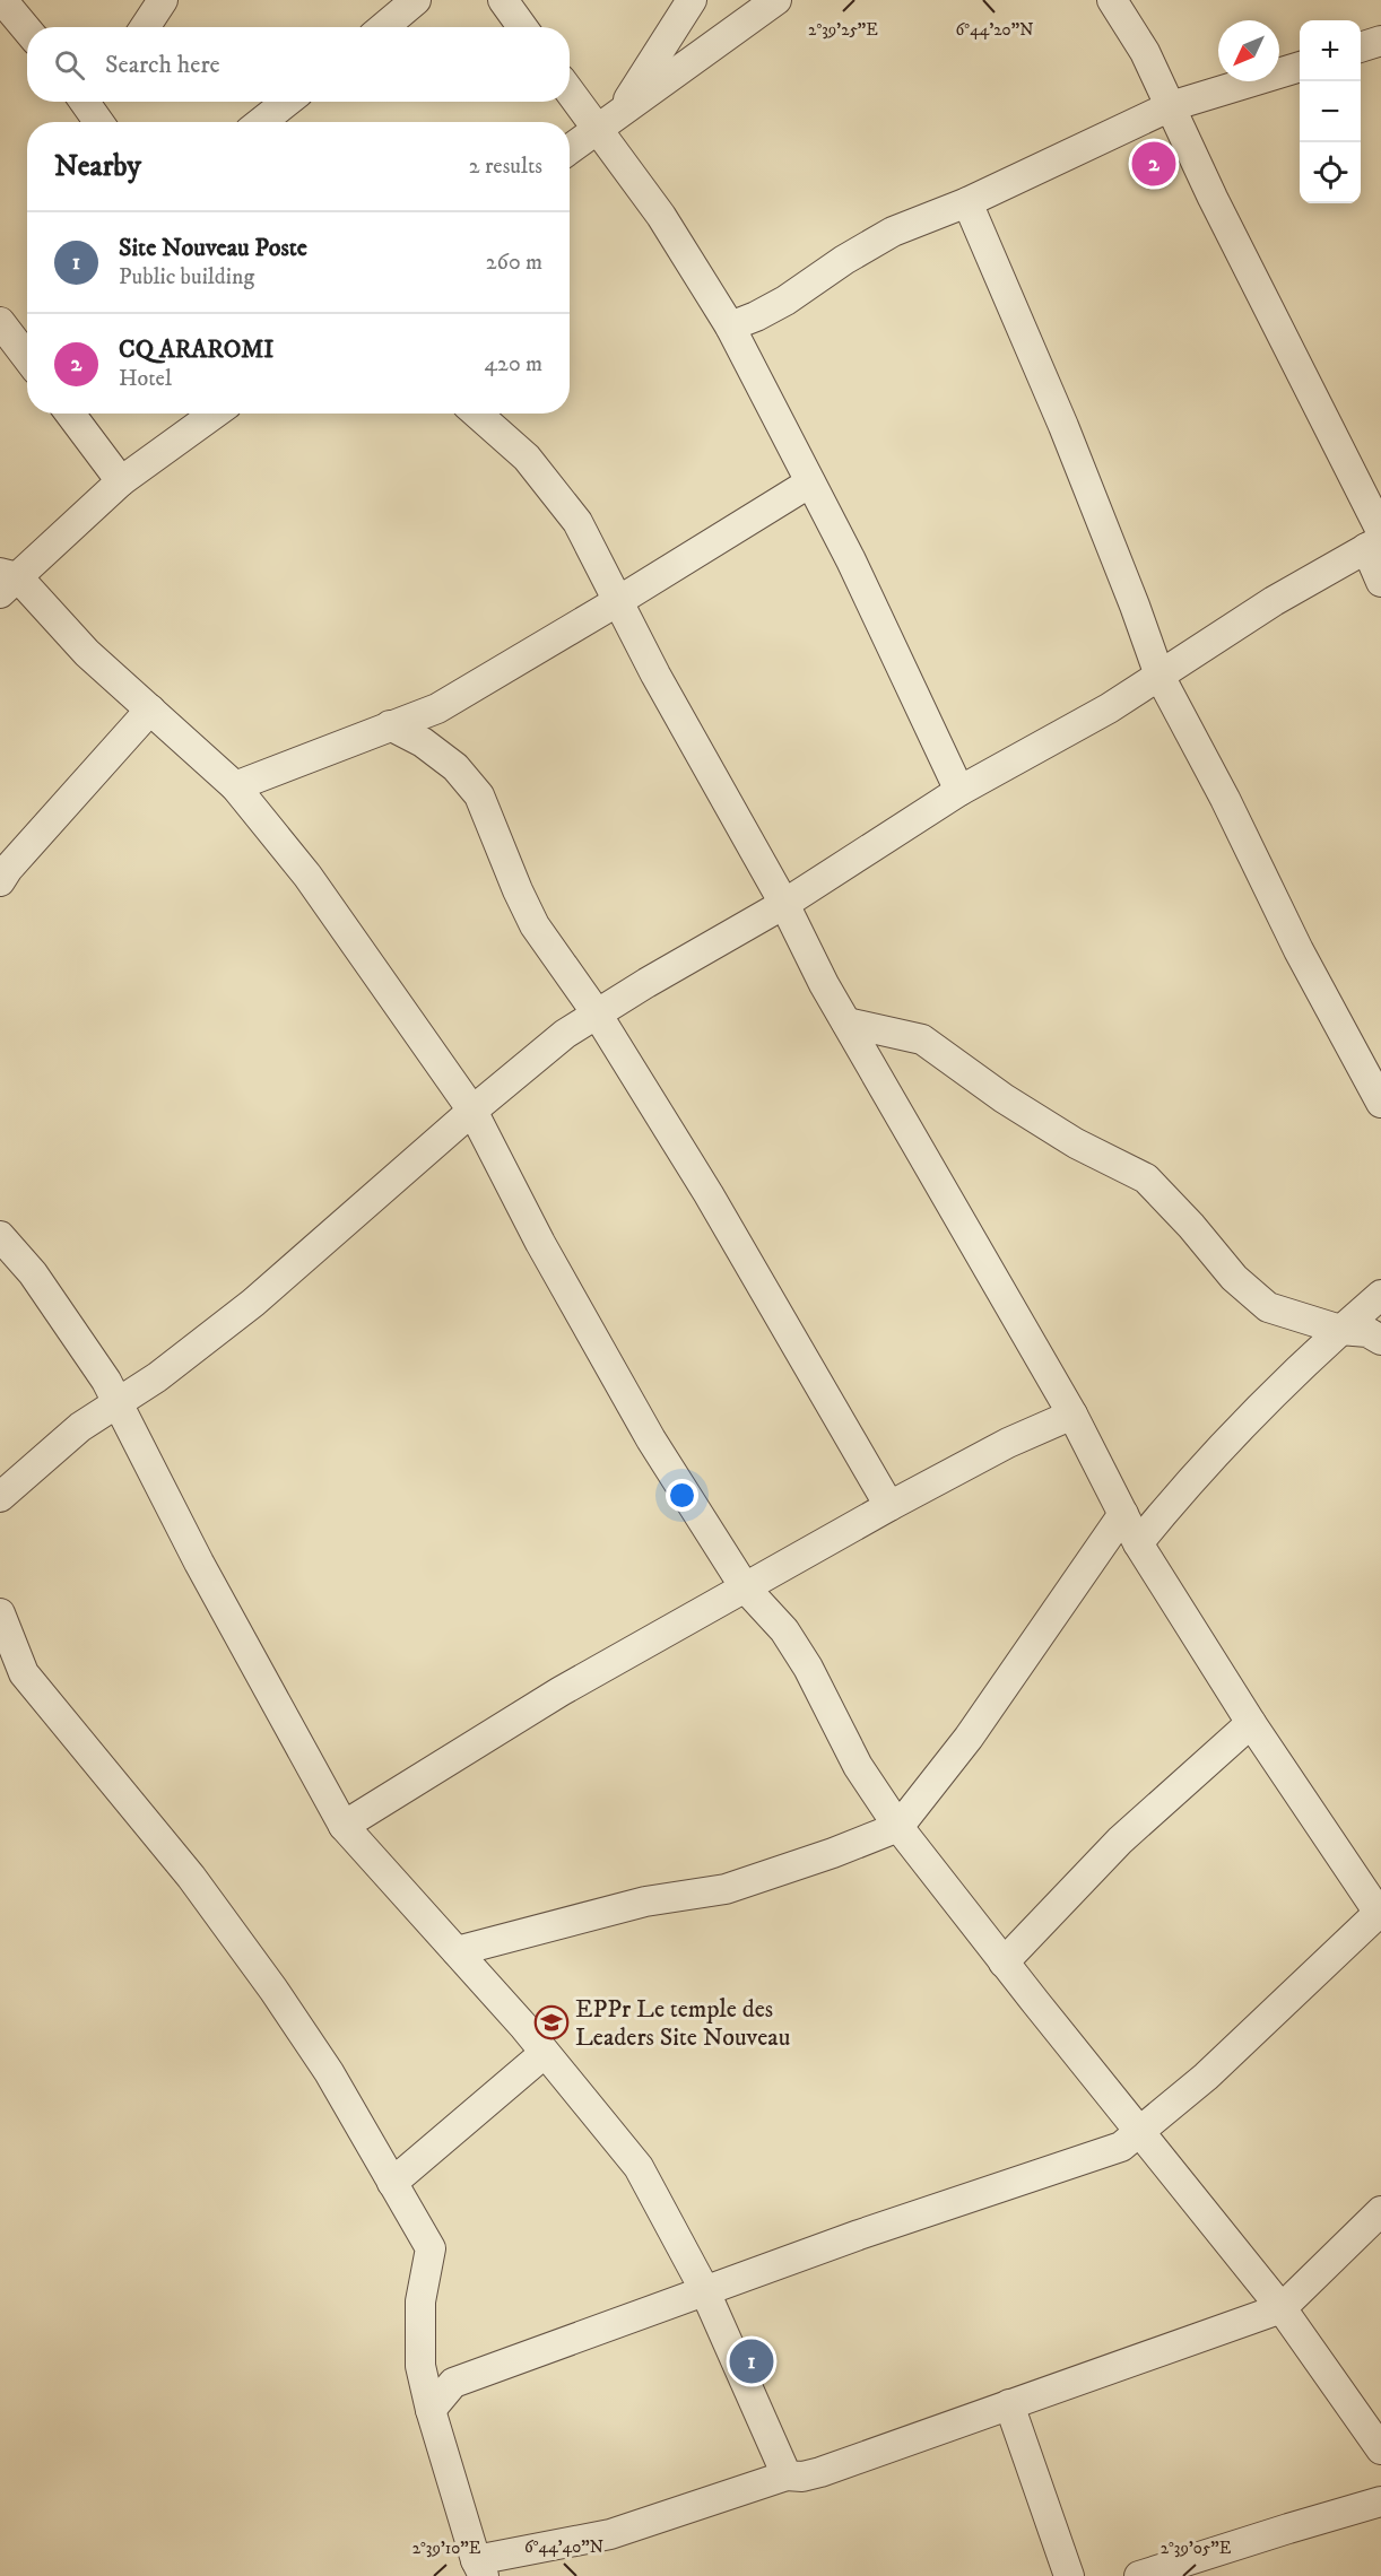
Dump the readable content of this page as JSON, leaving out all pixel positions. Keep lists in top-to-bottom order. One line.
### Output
{"places":{"school or university":["EPPr Le temple des Leaders Site Nouveau"]},"north":"bottom left","page":{"map_buttons":["+","−"],"search":"Search here","heading":["Nearby","2 results"],"pins":["2","1"],"list":[{"mark":"1","name":"Site Nouveau Poste","note":"Public building","value":"260 m"},{"mark":"2","name":"CQ ARAROMI","note":"Hotel","value":"420 m"}]},"coordinates":["2°39'25\"E","6°44'20\"N","6°44'40\"N","2°39'10\"E","2°39'05\"E"]}
